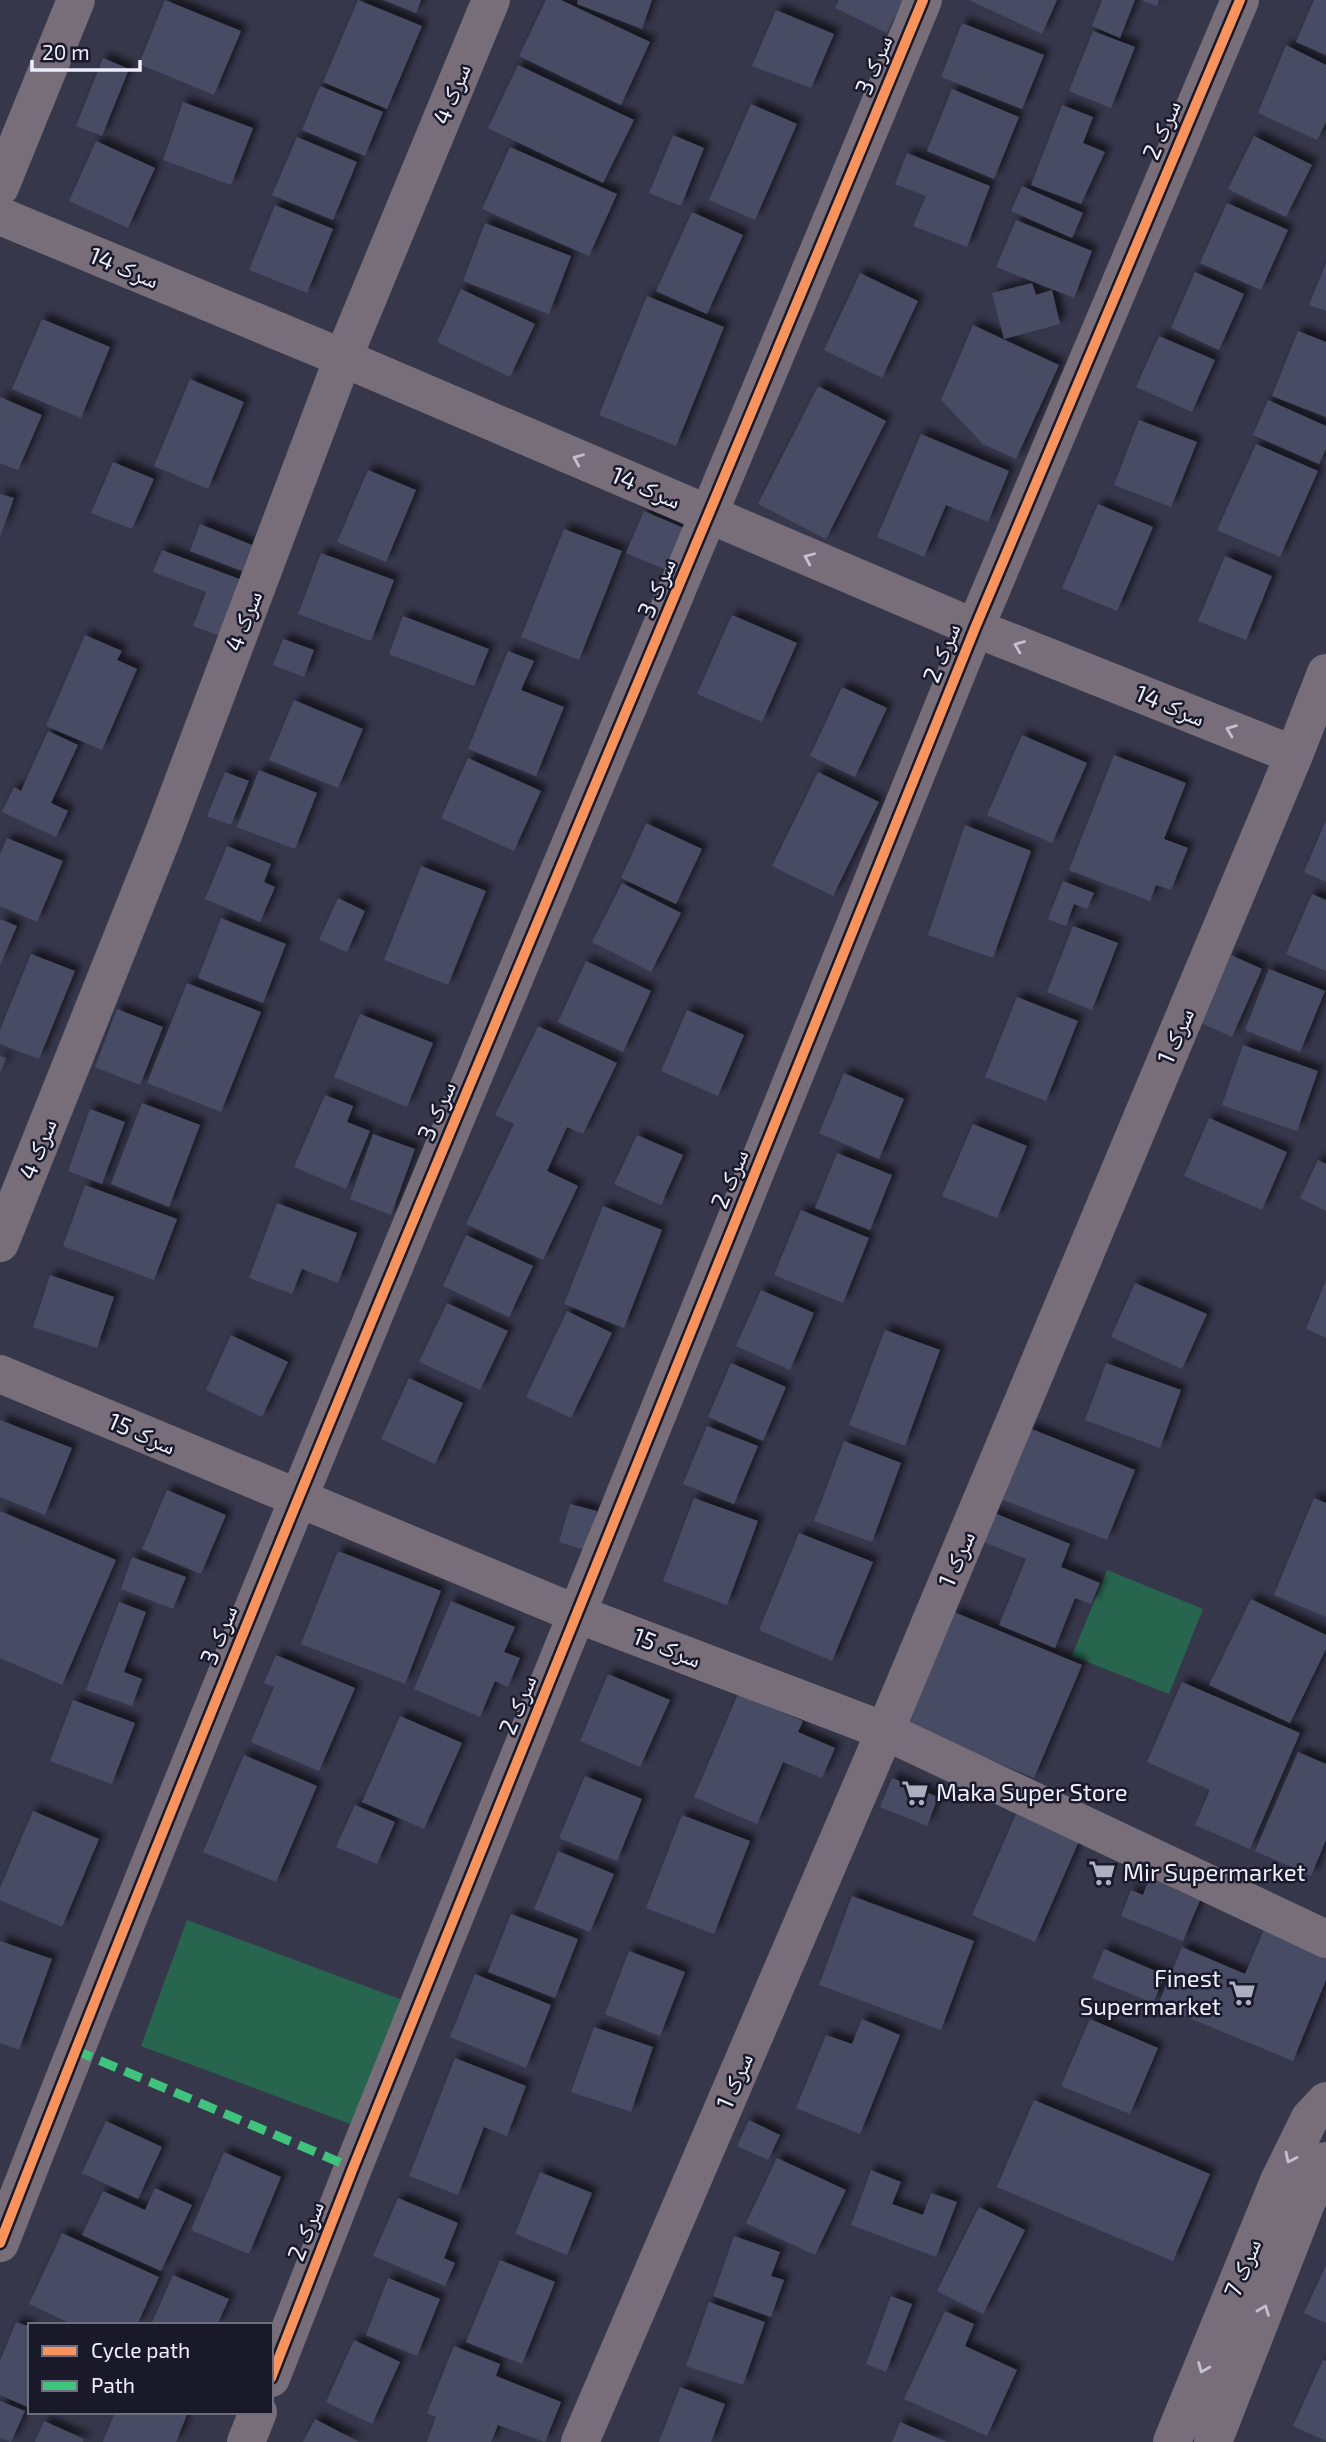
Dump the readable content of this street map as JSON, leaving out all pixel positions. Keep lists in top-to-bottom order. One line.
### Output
{"streets":{"street":["سرک 3","سرک 4","سرک 2","سرک 14","سرک 1","سرک 15","سرک 7"]},"crossings":[["سرک 3","سرک 14"],["سرک 3","سرک 15"],["سرک 4","سرک 14"],["سرک 2","سرک 14"],["سرک 2","سرک 15"],["سرک 14","سرک 1"],["سرک 1","سرک 15"]],"one_way":["سرک 14"],"places":{"supermarket":["Maka Super Store","Mir Supermarket","Finest Supermarket"]},"legend":["Cycle path","Path"],"scale_bar":"20 m"}
